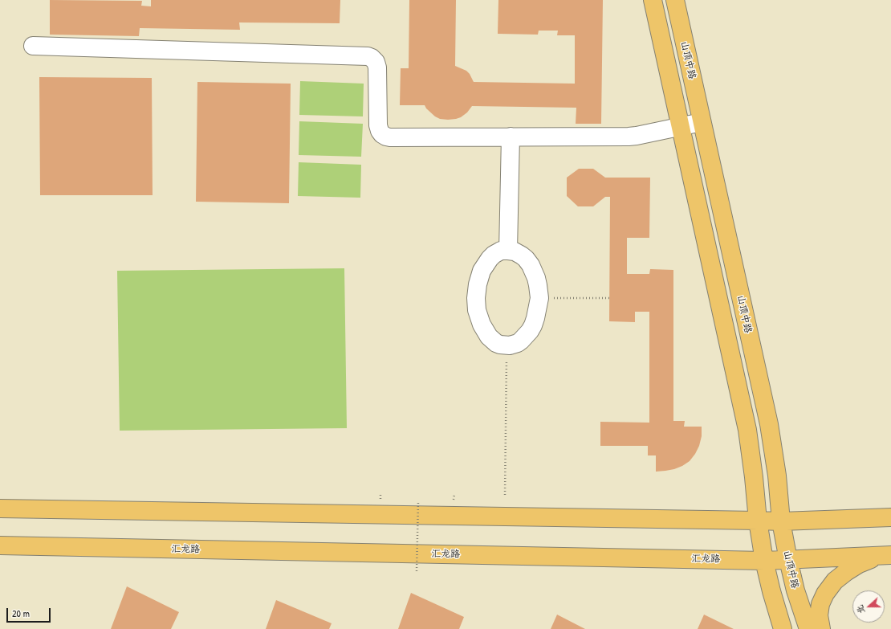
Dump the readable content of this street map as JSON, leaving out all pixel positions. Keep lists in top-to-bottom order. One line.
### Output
{"streets":{"main road":["山顶中路","汇龙路"]},"crossings":[["山顶中路","汇龙路"]],"scale_bar":"20 m","north":"left"}
